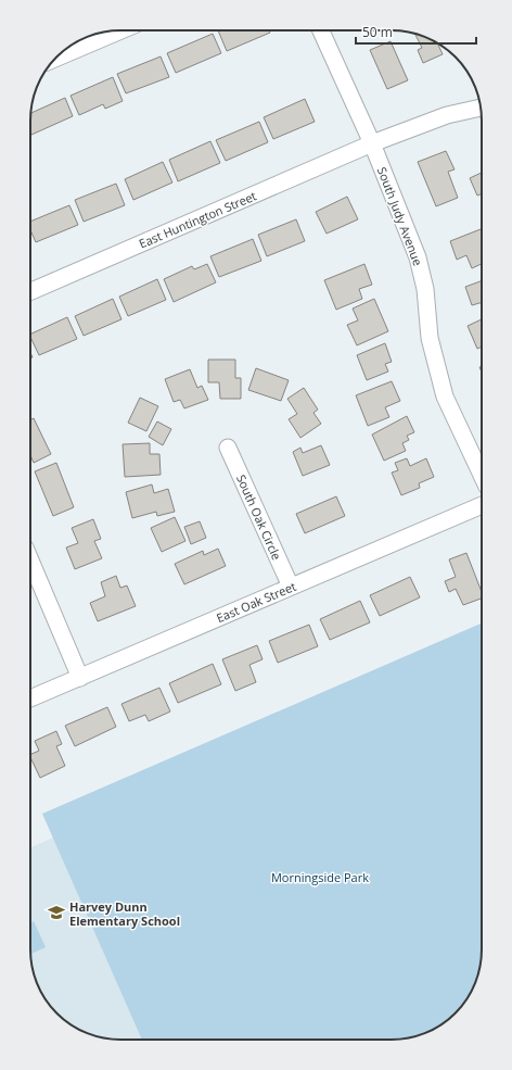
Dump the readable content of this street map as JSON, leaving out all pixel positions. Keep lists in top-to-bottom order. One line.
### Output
{"streets":{"street":["South Judy Avenue","East Huntington Street","South Oak Circle","East Oak Street"]},"crossings":[["South Judy Avenue","East Huntington Street"],["South Oak Circle","East Oak Street"]],"parks":["Morningside Park"],"places":{"school or university":["Harvey Dunn Elementary School"]},"scale_bar":"50 m"}
